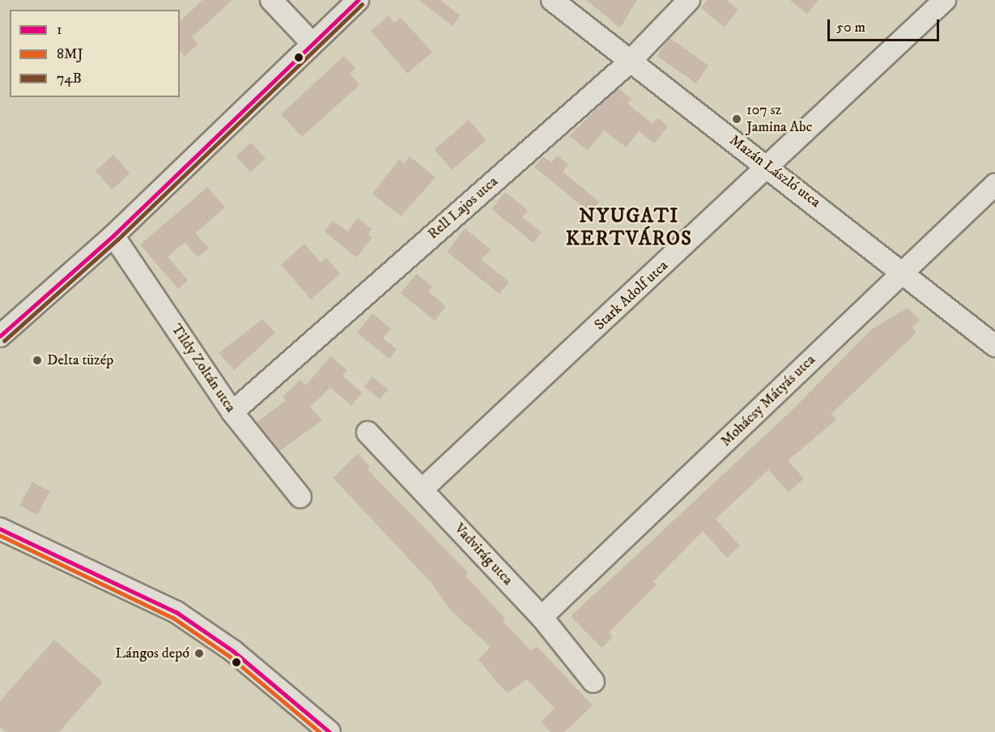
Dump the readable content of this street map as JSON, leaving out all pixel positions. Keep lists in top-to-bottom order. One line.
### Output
{"streets":{"street":["Mazán László utca","Rell Lajos utca","Stark Adolf utca","Tildy Zoltán utca","Mohácsy Mátyás utca","Vadvirág utca"]},"crossings":[["Mazán László utca","Rell Lajos utca"],["Mazán László utca","Stark Adolf utca"],["Mazán László utca","Mohácsy Mátyás utca"],["Rell Lajos utca","Tildy Zoltán utca"],["Stark Adolf utca","Vadvirág utca"],["Mohácsy Mátyás utca","Vadvirág utca"]],"districts":["NYUGATI KERTVÁROS"],"places":["107 sz Jamina Abc","Delta tüzép","Lángos depó"],"lines":["transit line 1","transit line 74B","transit line 8MJ"],"legend":["1","8MJ","74B"],"scale_bar":"50 m"}
